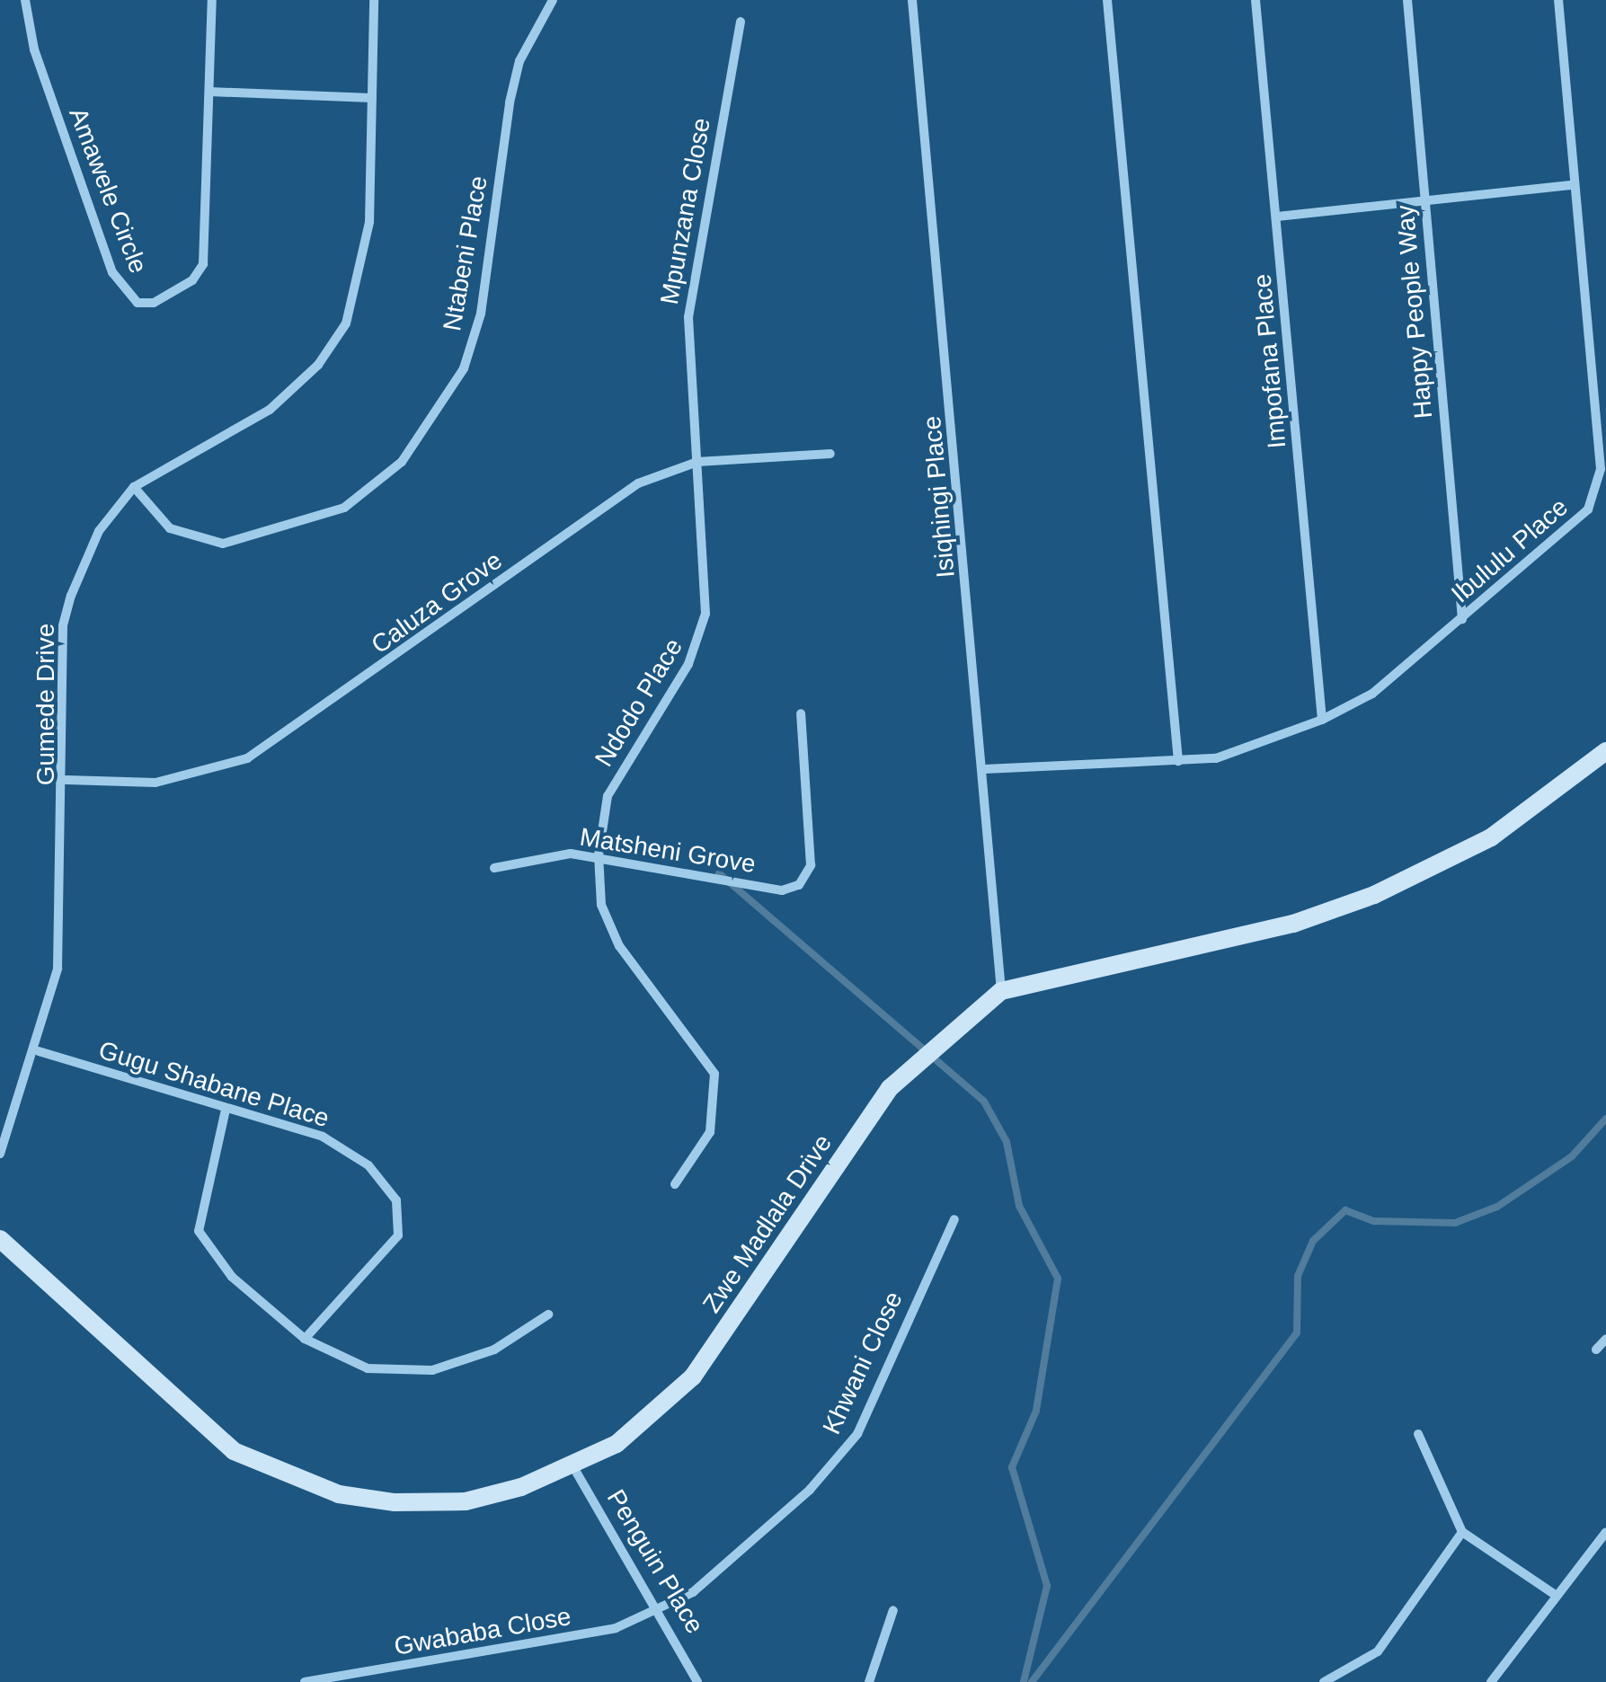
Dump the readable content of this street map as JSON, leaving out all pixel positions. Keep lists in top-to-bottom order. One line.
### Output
{"streets":{"street":["Amawele Circle","Mpunzana Close","Ntabeni Place","Happy People Way","Impofana Place","Isiqhingi Place","Ibululu Place","Caluza Grove","Ndodo Place","Gumede Drive","Matsheni Grove","Gugu Shabane Place","Zwe Madlala Drive","Khwani Close","Penguin Place","Gwababa Close"]},"crossings":[["Mpunzana Close","Caluza Grove"],["Mpunzana Close","Ndodo Place"],["Ntabeni Place","Gumede Drive"],["Happy People Way","Ibululu Place"],["Impofana Place","Ibululu Place"],["Isiqhingi Place","Ibululu Place"],["Isiqhingi Place","Zwe Madlala Drive"],["Caluza Grove","Ndodo Place"],["Caluza Grove","Gumede Drive"],["Ndodo Place","Matsheni Grove"],["Gumede Drive","Gugu Shabane Place"],["Zwe Madlala Drive","Penguin Place"],["Khwani Close","Penguin Place"],["Khwani Close","Gwababa Close"],["Penguin Place","Gwababa Close"]]}
